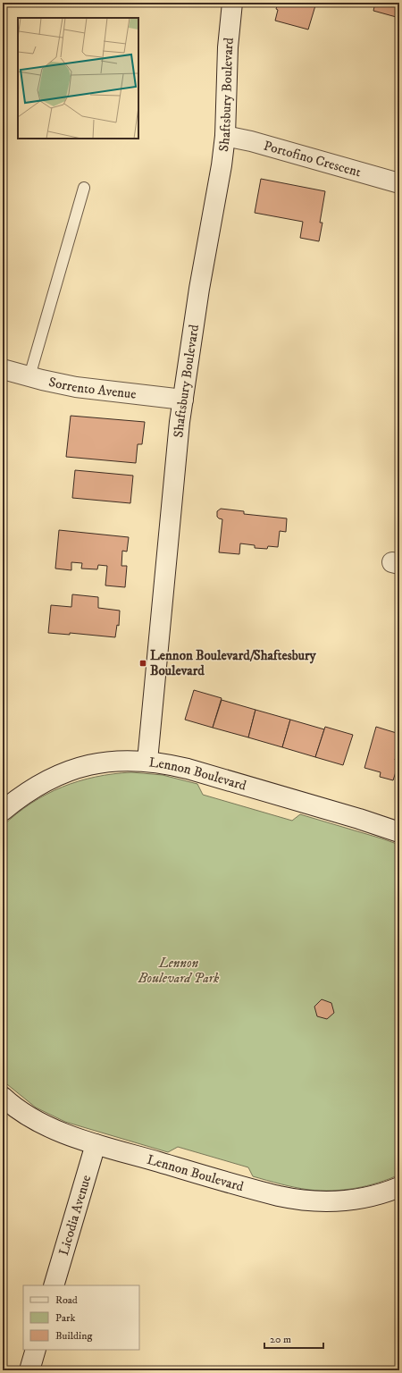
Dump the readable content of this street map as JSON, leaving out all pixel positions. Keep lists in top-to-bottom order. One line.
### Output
{"streets":{"street":["Shaftsbury Boulevard","Portofino Crescent","Sorrento Avenue","Lennon Boulevard","Licodia Avenue"]},"crossings":[["Shaftsbury Boulevard","Portofino Crescent"],["Shaftsbury Boulevard","Sorrento Avenue"],["Shaftsbury Boulevard","Lennon Boulevard"],["Lennon Boulevard","Licodia Avenue"]],"parks":["Lennon Boulevard Park"],"places":{"transit":["Lennon Boulevard/Shaftesbury Boulevard"]},"legend":["Road","Park","Building"],"scale_bar":"20 m"}
